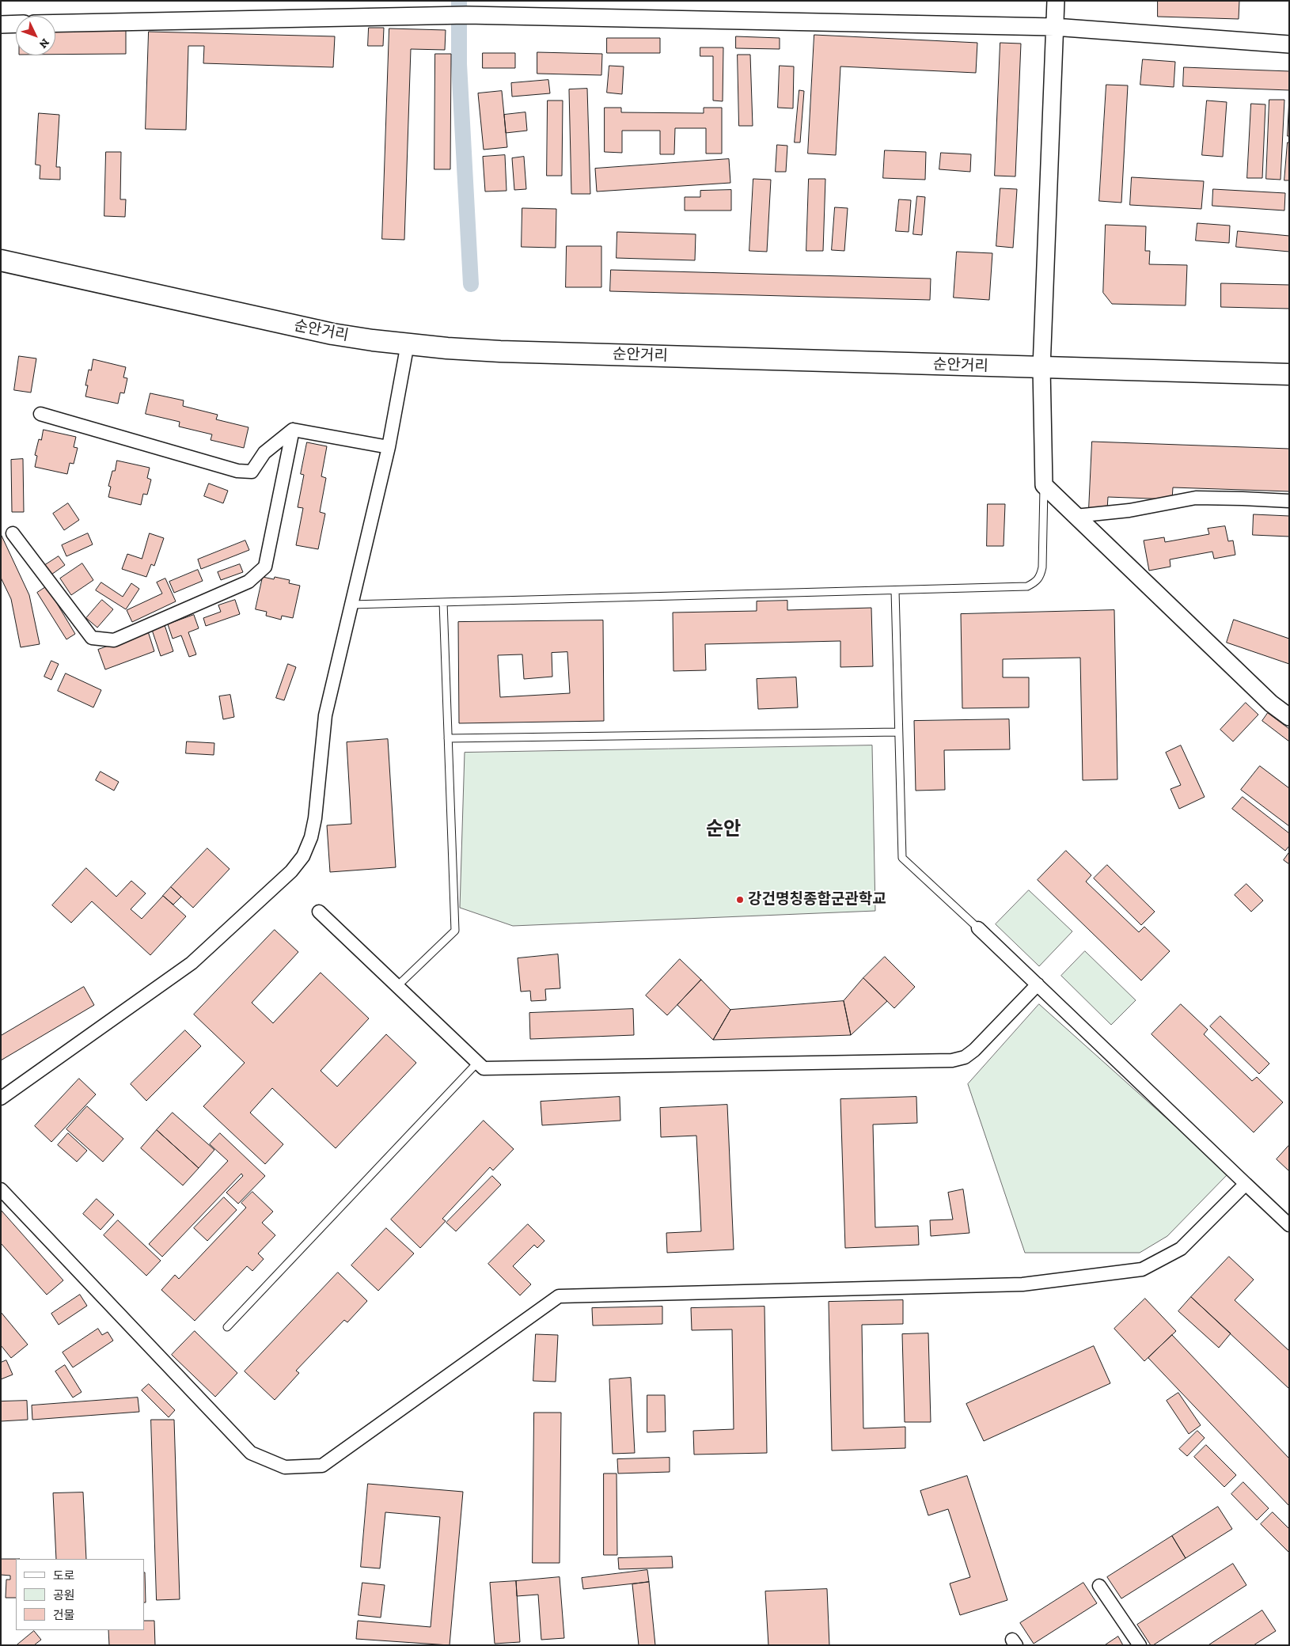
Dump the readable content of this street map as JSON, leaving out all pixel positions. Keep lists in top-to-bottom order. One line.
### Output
{"streets":{"main road":["순안거리"]},"districts":["순안"],"places":["강건명칭종합군관학교"],"legend":["도로","공원","건물"],"north":"bottom right"}
